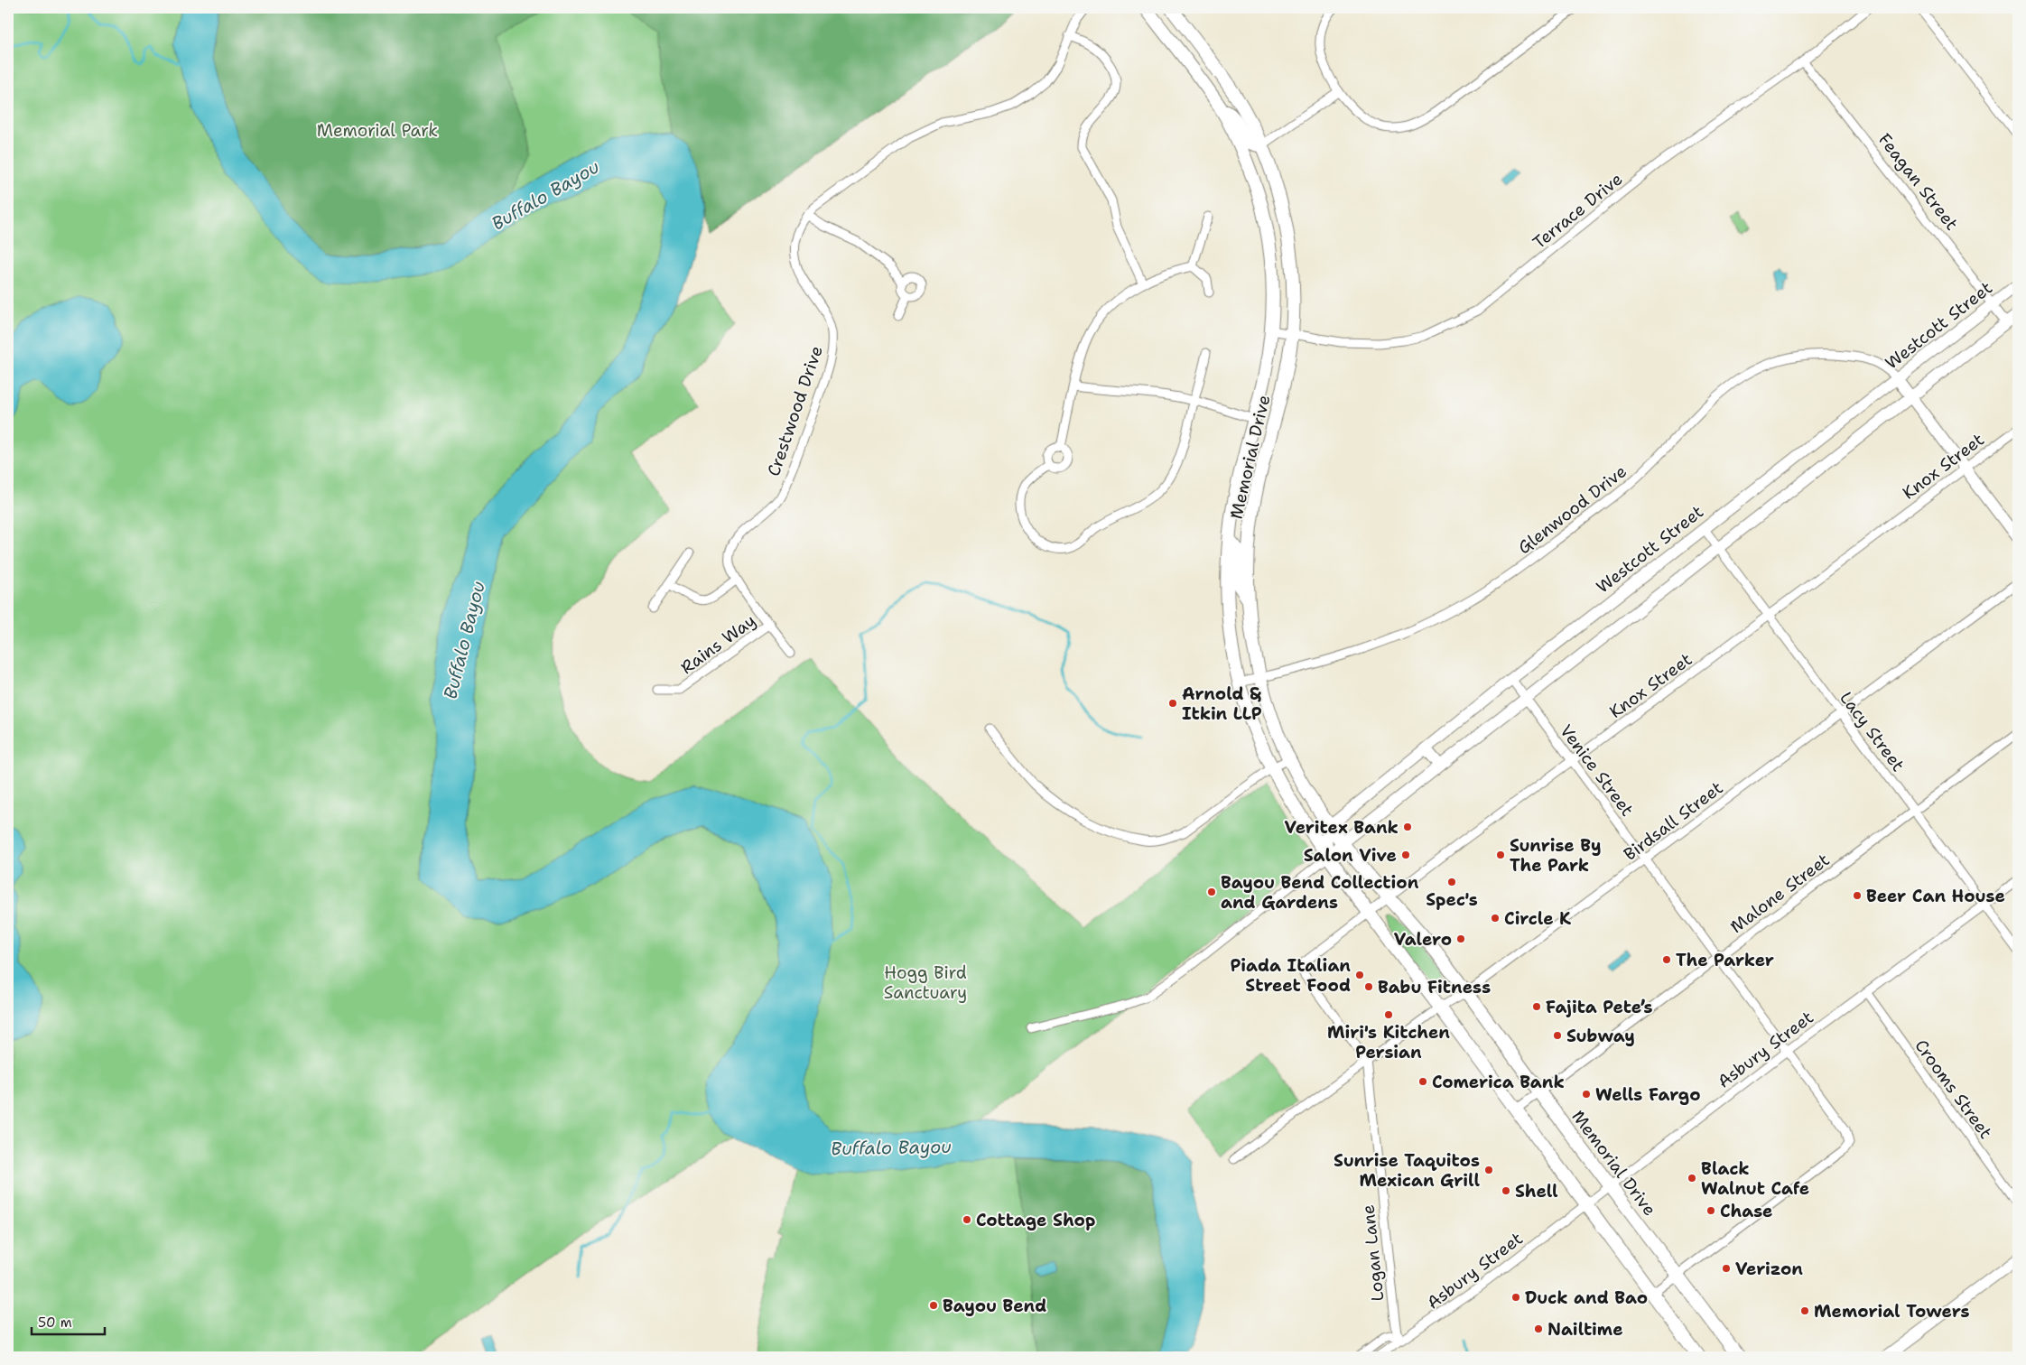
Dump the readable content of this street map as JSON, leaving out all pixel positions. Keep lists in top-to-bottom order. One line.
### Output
{"streets":{"main road":["Westcott Street","Memorial Drive"],"street":["Feagan Street","Terrace Drive","Crestwood Drive","Knox Street","Glenwood Drive","Rains Way","Lacy Street","Venice Street","Birdsall Street","Malone Street","Asbury Street","Crooms Street","Logan Lane"]},"crossings":[["Feagan Street","Terrace Drive"],["Feagan Street","Westcott Street"],["Terrace Drive","Memorial Drive"],["Westcott Street","Memorial Drive"],["Westcott Street","Glenwood Drive"],["Westcott Street","Lacy Street"],["Westcott Street","Venice Street"],["Crestwood Drive","Rains Way"],["Memorial Drive","Knox Street"],["Memorial Drive","Glenwood Drive"],["Memorial Drive","Venice Street"],["Memorial Drive","Birdsall Street"],["Memorial Drive","Malone Street"],["Memorial Drive","Asbury Street"],["Knox Street","Lacy Street"],["Knox Street","Venice Street"],["Knox Street","Logan Lane"],["Lacy Street","Birdsall Street"],["Lacy Street","Malone Street"],["Lacy Street","Asbury Street"],["Venice Street","Birdsall Street"],["Venice Street","Malone Street"],["Venice Street","Asbury Street"],["Birdsall Street","Logan Lane"],["Asbury Street","Crooms Street"],["Asbury Street","Logan Lane"]],"water":["Buffalo Bayou"],"parks":["Memorial Park","Hogg Bird Sanctuary"],"places":["Arnold & Itkin LLP","Veritex Bank","Salon Vive","Sunrise By The Park","Spec's","Bayou Bend Collection and Gardens","Beer Can House","Circle K","Valero","The Parker","Piada Italian Street Food","Babu Fitness","Fajita Pete’s","Miri's Kitchen Persian","Subway","Comerica Bank","Wells Fargo","Sunrise Taquitos Mexican Grill","Black Walnut Cafe","Shell","Chase","Cottage Shop","Verizon","Duck and Bao","Bayou Bend","Memorial Towers","Nailtime"],"scale_bar":"50 m"}
